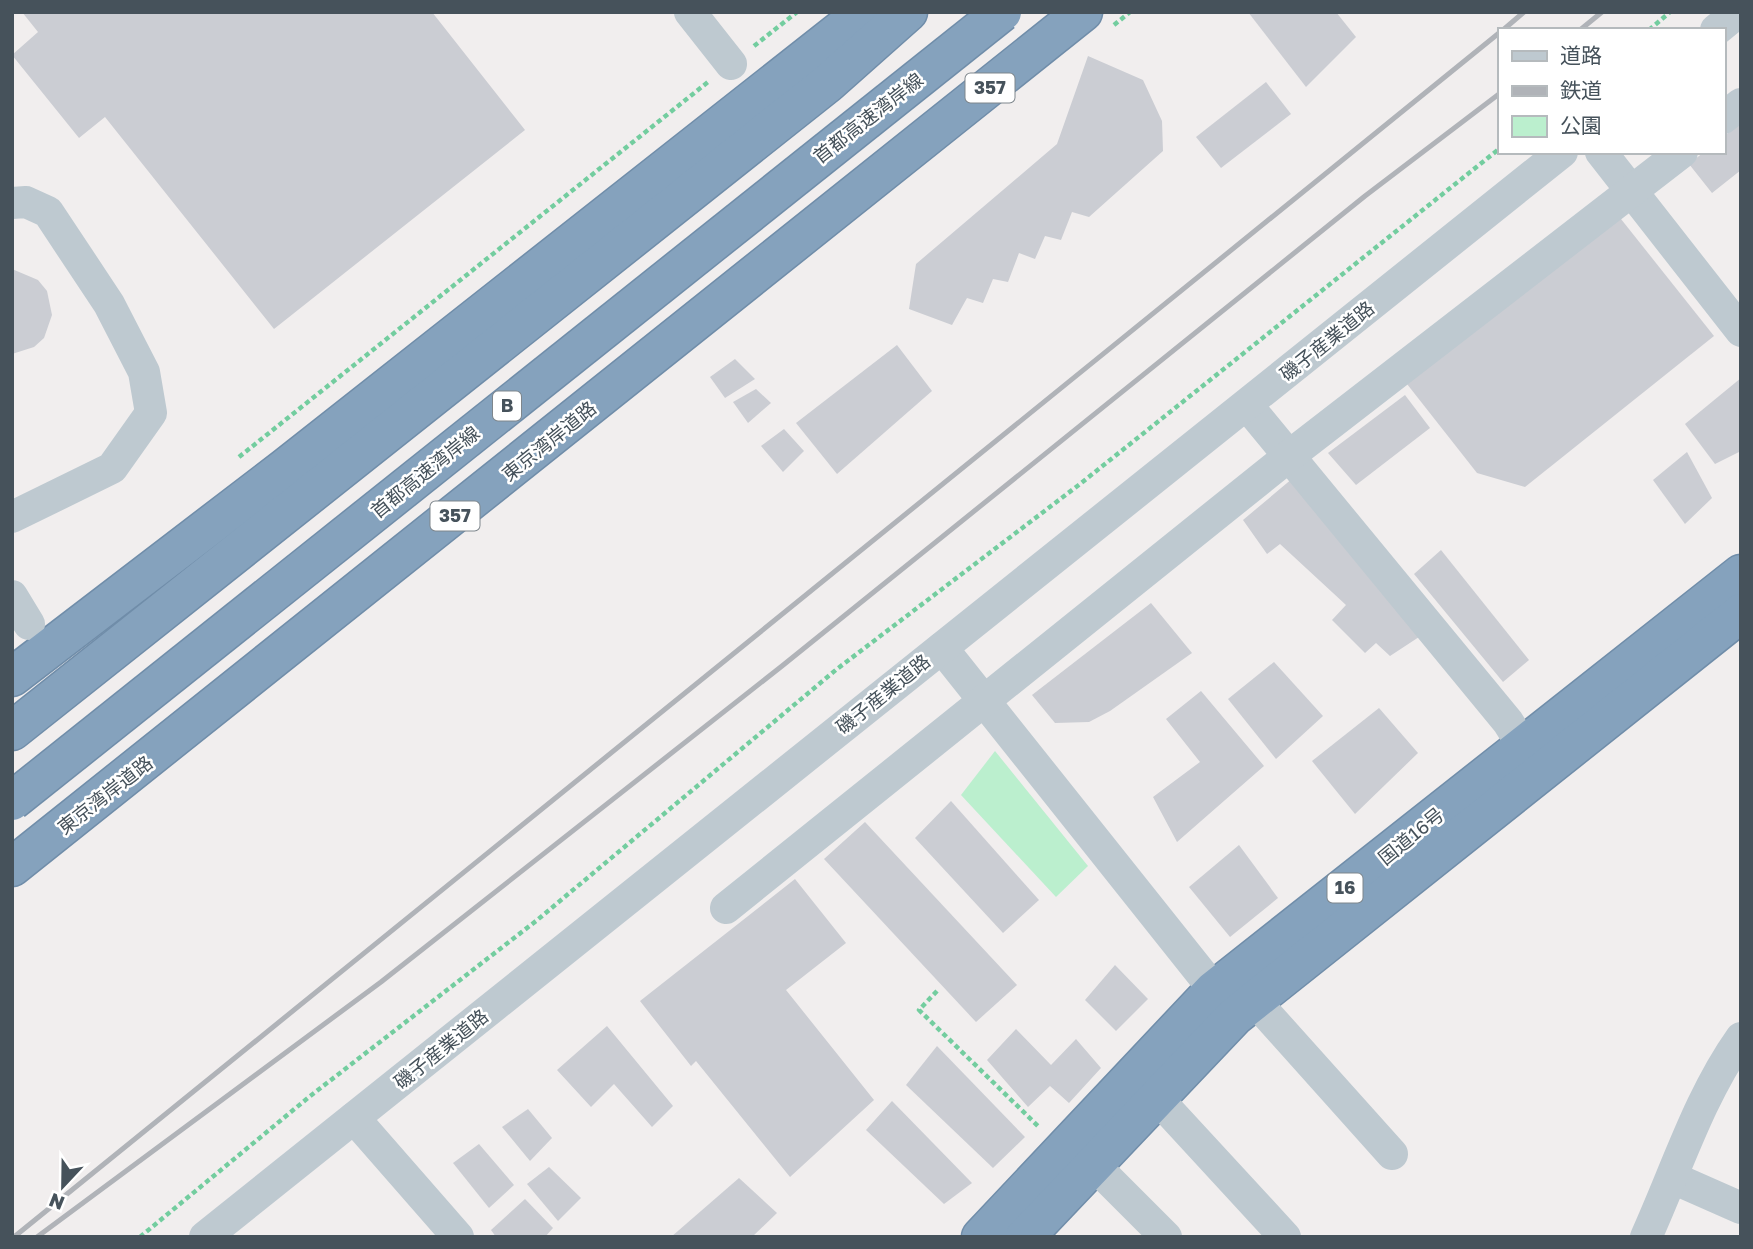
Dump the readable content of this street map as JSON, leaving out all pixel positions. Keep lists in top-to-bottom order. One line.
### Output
{"streets":{"highway":["357","首都高速湾岸線","B","東京湾岸道路","国道16号","16"],"street":["磯子産業道路"]},"legend":["道路","鉄道","公園"],"north":"bottom"}
